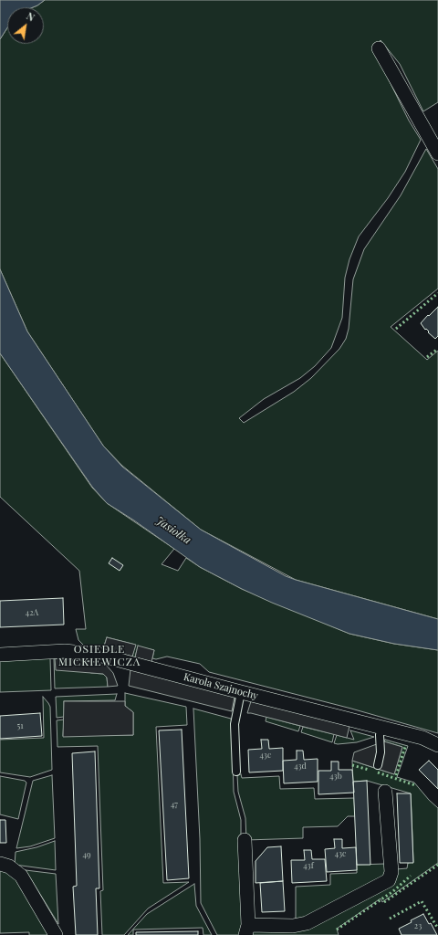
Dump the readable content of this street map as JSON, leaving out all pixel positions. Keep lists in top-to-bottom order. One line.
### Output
{"streets":{"street":["Karola Szajnochy"]},"districts":["OSIEDLE MICKIEWICZA"],"water":["Jasiołka"],"house_numbers":["42A","51","43e","43d","43b","47","43c","49","43f","23"],"north":"top right"}
